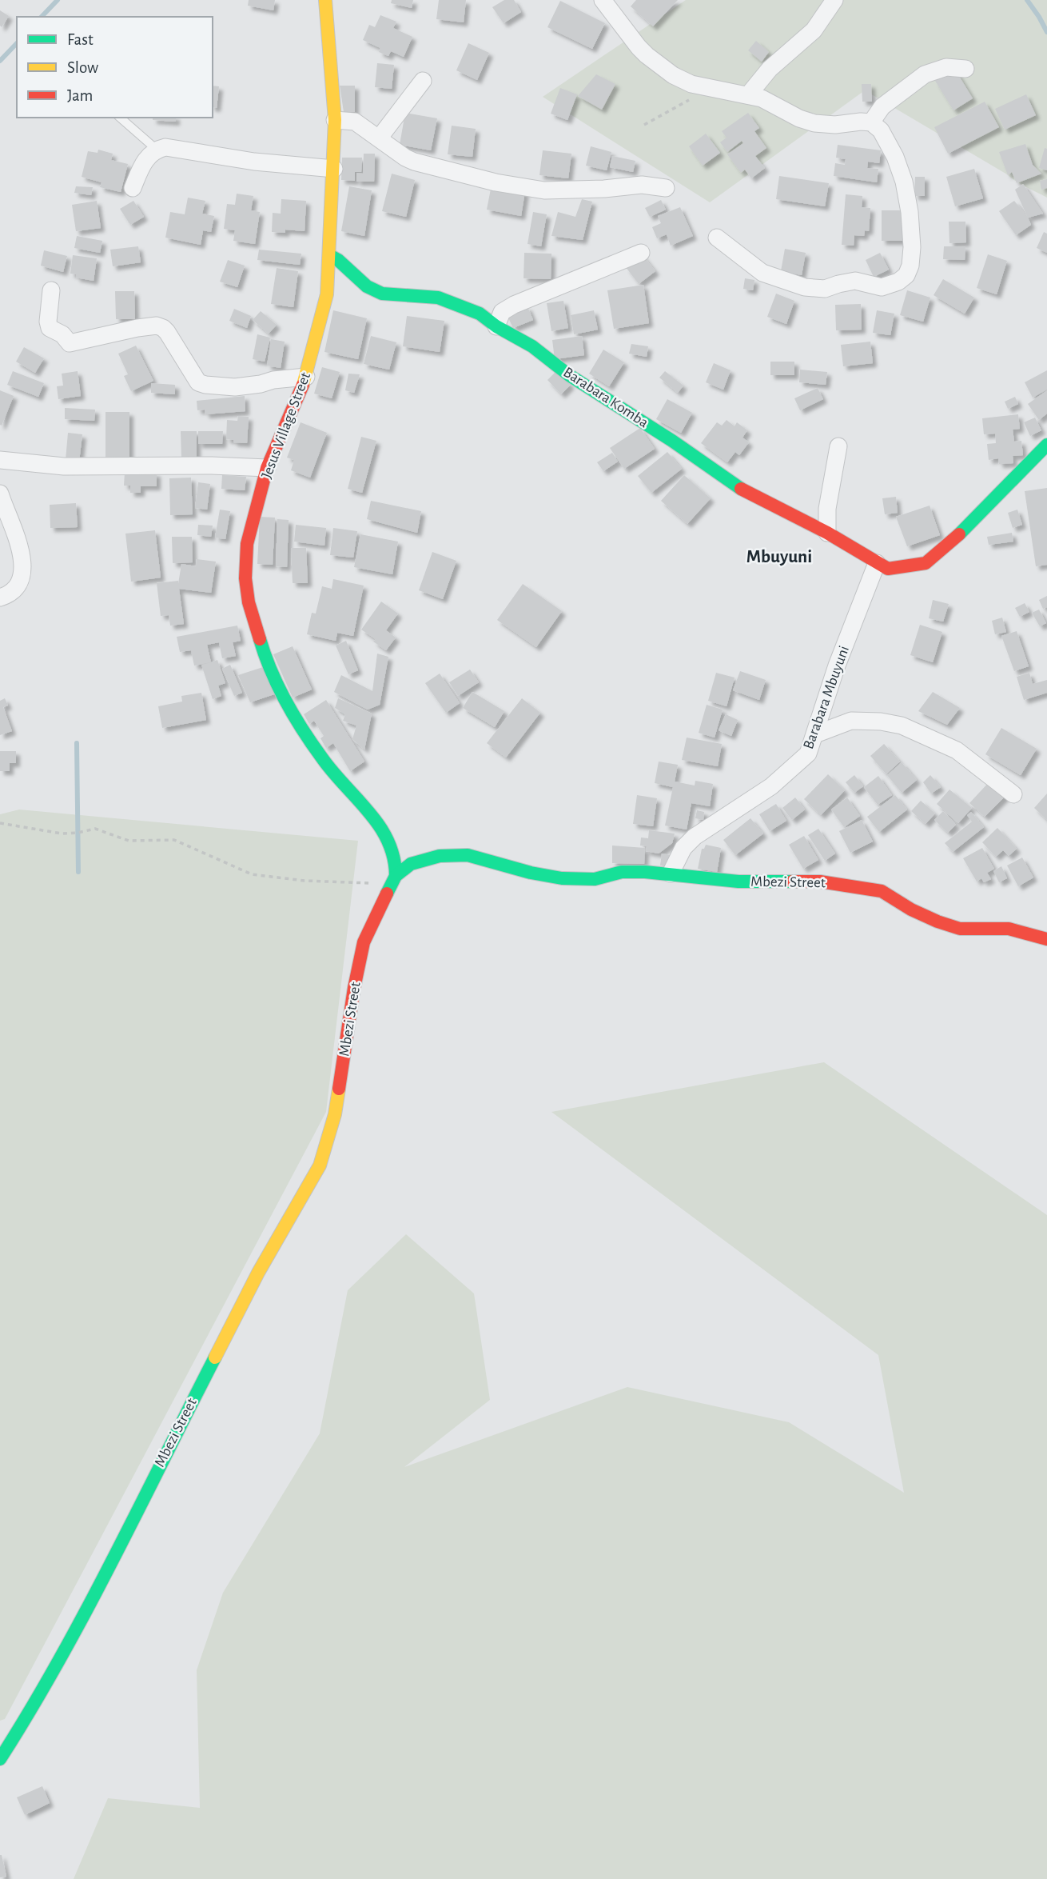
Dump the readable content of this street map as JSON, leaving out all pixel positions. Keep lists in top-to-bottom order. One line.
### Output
{"streets":{"street":["Barabara Komba","Jesus Village Street","Barabara Mbuyuni","Mbezi Street"]},"crossings":[["Barabara Komba","Jesus Village Street"],["Barabara Komba","Barabara Mbuyuni"],["Jesus Village Street","Mbezi Street"],["Barabara Mbuyuni","Mbezi Street"]],"districts":["Mbuyuni"],"legend":["Fast","Slow","Jam"]}
